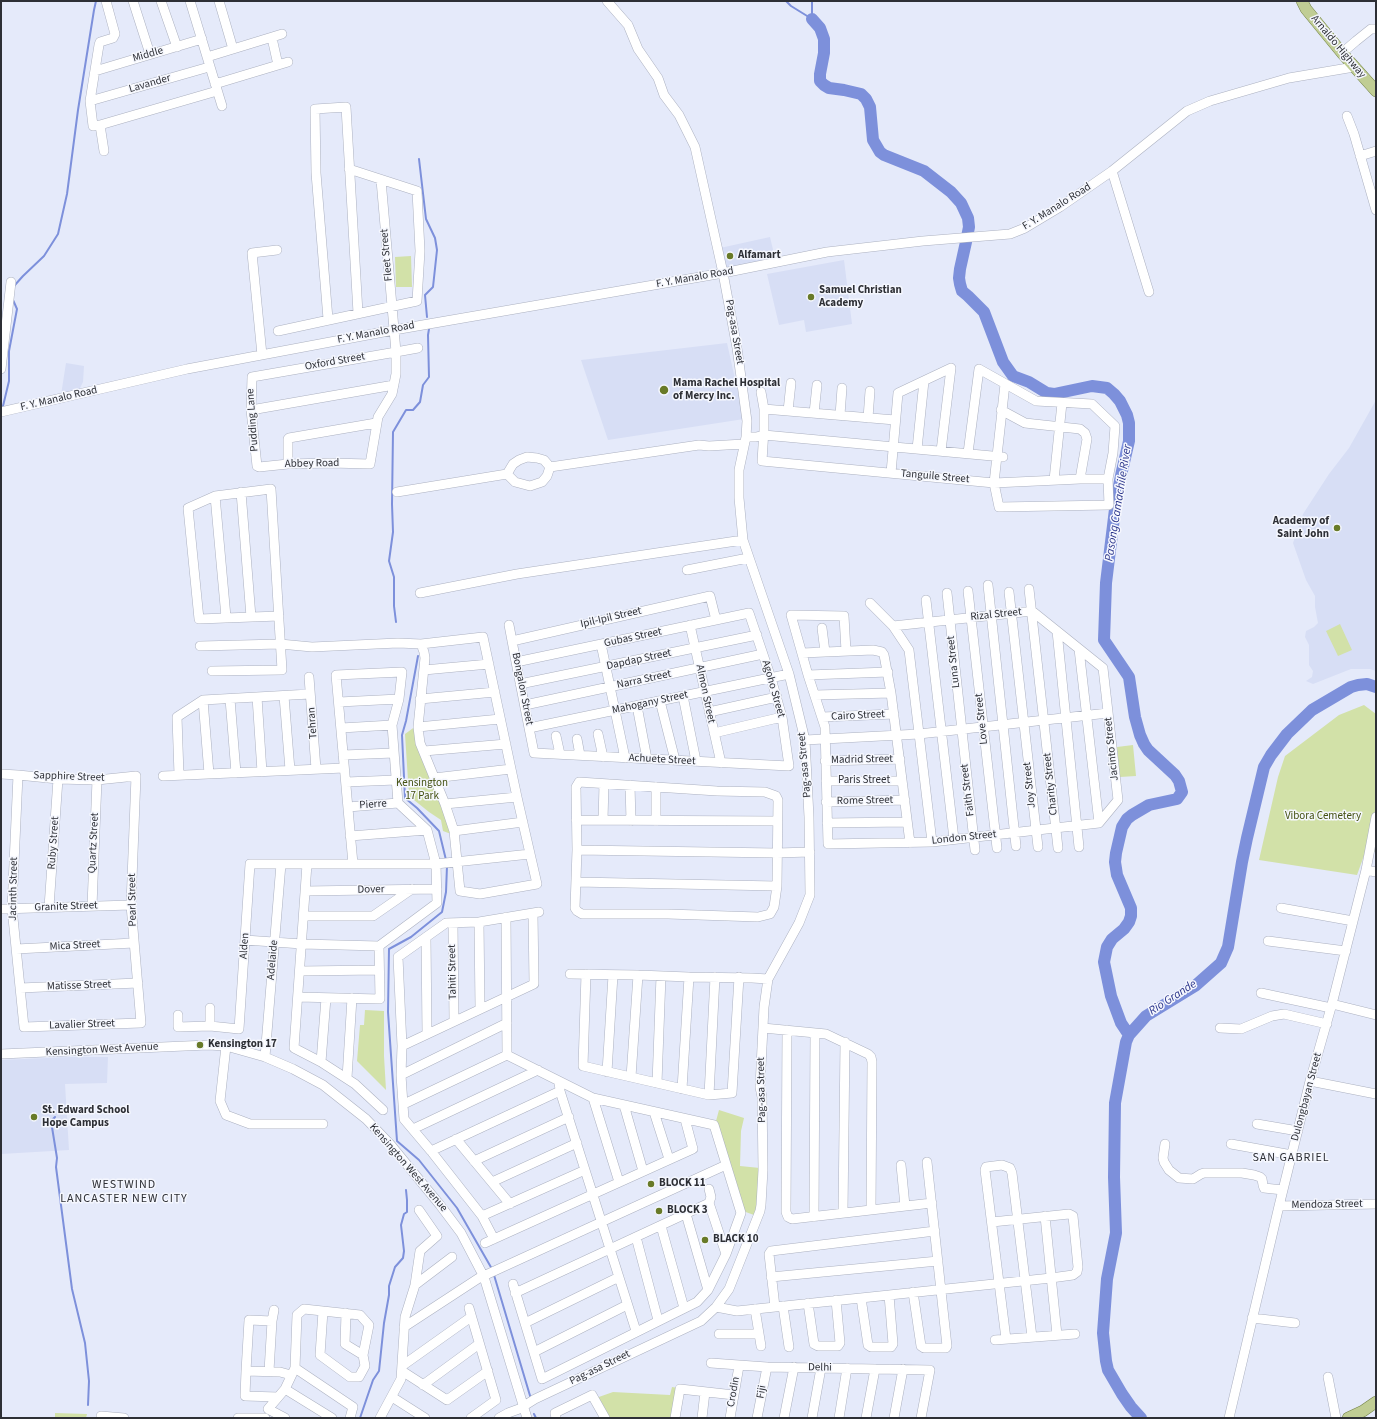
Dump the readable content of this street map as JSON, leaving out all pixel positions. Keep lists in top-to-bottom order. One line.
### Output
{"streets":{"main road":["Arnaldo Highway"],"street":["Middle","Lavander","F. Y. Manalo Road","Fleet Street","Pag-asa Street","Oxford Street","Pudding Lane","Abbey Road","Tanguile Street","Rizal Street","Ipil-Ipil Street","Gubas Street","Dapdap Street","Luna Street","Narra Street","Bongalon Street","Agoho Street","Almon Street","Mahogany Street","Cairo Street","Love Street","Tehran","Jacinto Street","Achuete Street","Madrid Street","Sapphire Street","Paris Street","Charity Street","Joy Street","Faith Street","Rome Street","Pierre","London Street","Ruby Street","Quartz Street","Jacinth Street","Dover","Pearl Street","Granite Street","Mica Street","Alden","Adelaide","Tahiti Street","Matisse Street","Lavalier Street","Kensington West Avenue","Dulongbayan Street","Mendoza Street","Delhi","Crodin","Fiji"]},"crossings":[["Arnaldo Highway","F. Y. Manalo Road"],["F. Y. Manalo Road","Fleet Street"],["F. Y. Manalo Road","Pag-asa Street"],["Fleet Street","Oxford Street"],["Fleet Street","Abbey Road"],["Pag-asa Street","Mahogany Street"],["Pag-asa Street","Kensington West Avenue"],["Oxford Street","Pudding Lane"],["Pudding Lane","Abbey Road"],["Rizal Street","Luna Street"],["Rizal Street","Love Street"],["Rizal Street","Jacinto Street"],["Rizal Street","Charity Street"],["Rizal Street","Joy Street"],["Ipil-Ipil Street","Gubas Street"],["Ipil-Ipil Street","Bongalon Street"],["Gubas Street","Bongalon Street"],["Gubas Street","Agoho Street"],["Gubas Street","Almon Street"],["Dapdap Street","Bongalon Street"],["Dapdap Street","Agoho Street"],["Dapdap Street","Almon Street"],["Luna Street","Faith Street"],["Narra Street","Bongalon Street"],["Narra Street","Agoho Street"],["Narra Street","Almon Street"],["Bongalon Street","Mahogany Street"],["Bongalon Street","Achuete Street"],["Agoho Street","Mahogany Street"],["Agoho Street","Achuete Street"],["Almon Street","Mahogany Street"],["Almon Street","Achuete Street"],["Love Street","London Street"],["Jacinto Street","London Street"],["Sapphire Street","Ruby Street"],["Sapphire Street","Quartz Street"],["Sapphire Street","Jacinth Street"],["Sapphire Street","Pearl Street"],["Charity Street","London Street"],["Joy Street","London Street"],["Faith Street","London Street"],["Ruby Street","Granite Street"],["Quartz Street","Granite Street"],["Jacinth Street","Granite Street"],["Jacinth Street","Mica Street"],["Jacinth Street","Matisse Street"],["Jacinth Street","Lavalier Street"],["Pearl Street","Granite Street"],["Pearl Street","Mica Street"],["Pearl Street","Matisse Street"],["Pearl Street","Lavalier Street"],["Alden","Adelaide"],["Adelaide","Kensington West Avenue"],["Dulongbayan Street","Mendoza Street"],["Delhi","Crodin"],["Delhi","Fiji"]],"districts":["SAN GABRIEL","WESTWIND LANCASTER NEW CITY"],"water":["Pasong Camachile River","Rio Grande"],"parks":["Kensington 17 Park","Vibora Cemetery"],"places":["Alfamart","Samuel Christian Academy","Mama Rachel Hospital of Mercy Inc.","Academy of Saint John","Kensington 17","St. Edward School Hope Campus","BLOCK 11","BLOCK 3","BLACK 10"]}
